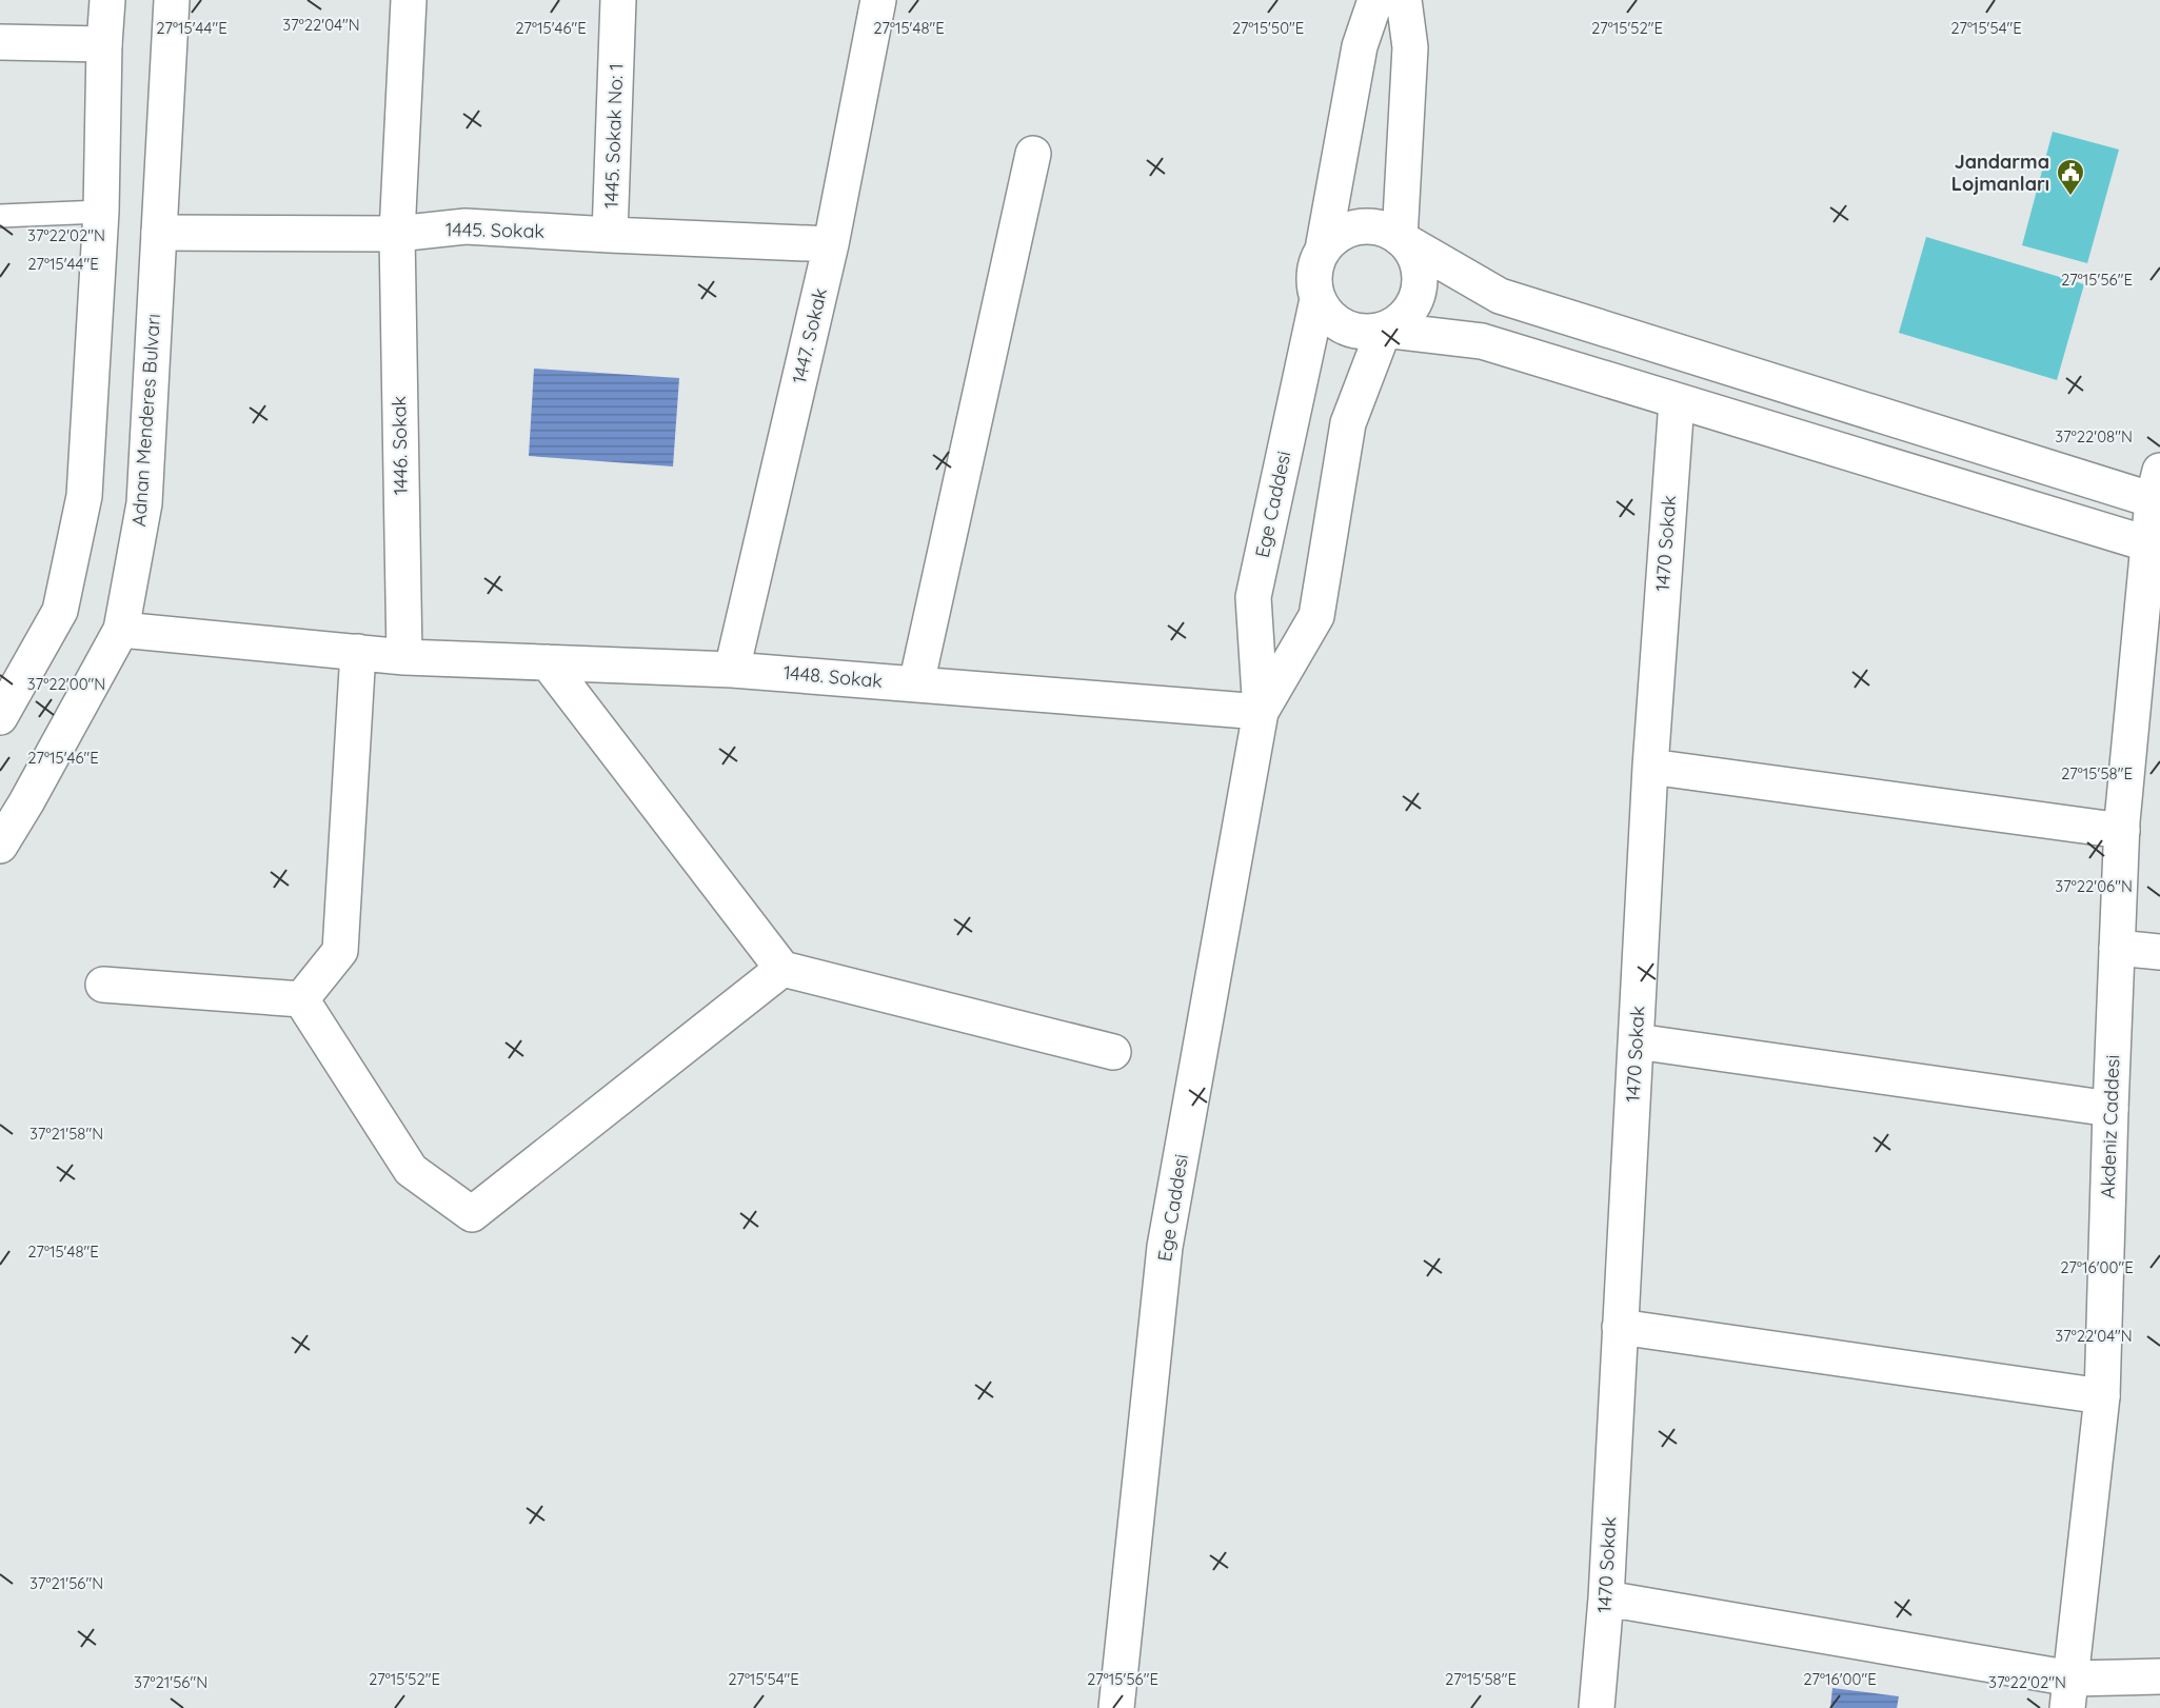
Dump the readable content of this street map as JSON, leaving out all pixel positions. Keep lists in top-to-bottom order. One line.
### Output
{"streets":{"street":["1445. Sokak No: 1","1445. Sokak","1447. Sokak","Adnan Menderes Bulvarı","1446. Sokak","Ege Caddesi","1470 Sokak","1448. Sokak","Akdeniz Caddesi"]},"crossings":[["1445. Sokak No: 1","1445. Sokak"],["1445. Sokak","1447. Sokak"],["1445. Sokak","Adnan Menderes Bulvarı"],["1445. Sokak","1446. Sokak"],["1447. Sokak","1448. Sokak"],["Adnan Menderes Bulvarı","1448. Sokak"],["1446. Sokak","1448. Sokak"],["Ege Caddesi","1448. Sokak"]],"places":{"public building":["Jandarma Lojmanları"]},"coordinates":["37°22'04\"N","27°15'44\"E","27°15'46\"E","27°15'48\"E","27°15'50\"E","27°15'52\"E","27°15'54\"E","37°22'02\"N","27°15'56\"E","37°22'08\"N","37°22'00\"N","27°15'58\"E","37°22'06\"N","37°21'58\"N","27°16'00\"E","37°21'56\"N"]}
